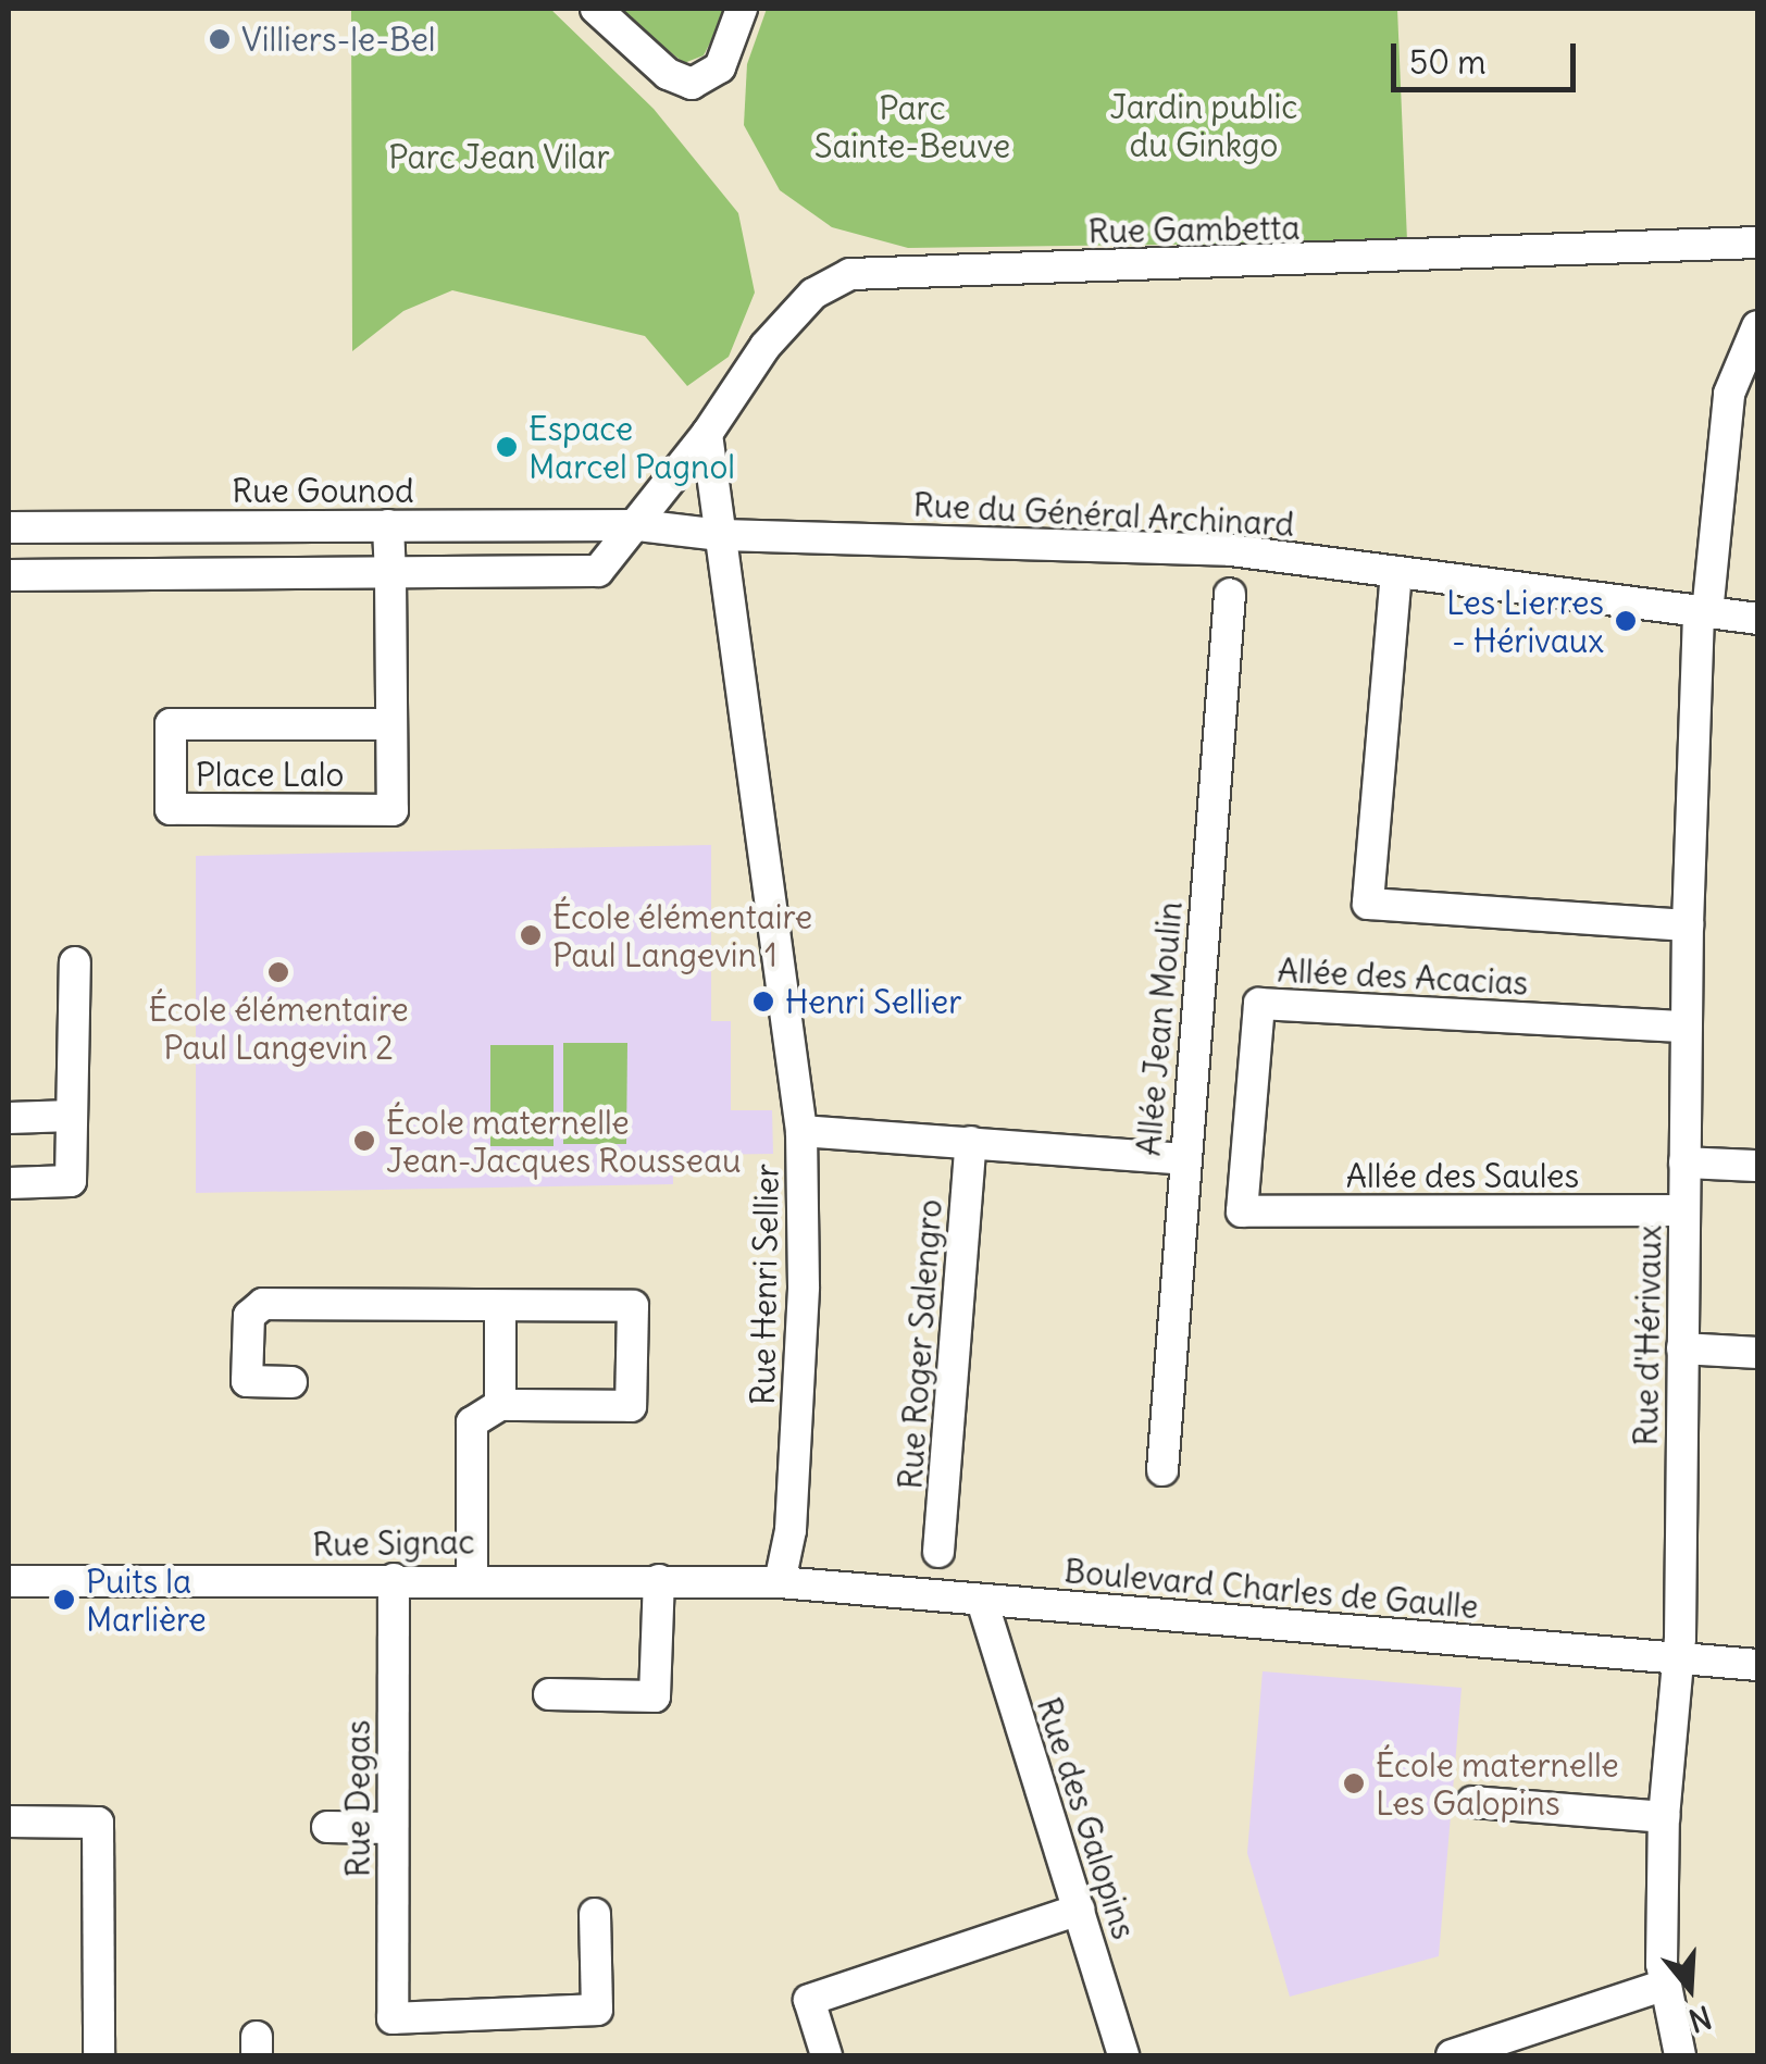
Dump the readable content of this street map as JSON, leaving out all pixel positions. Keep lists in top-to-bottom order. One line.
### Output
{"streets":{"street":["Rue Gambetta","Rue Gounod","Rue du Général Archinard","Place Lalo","Allée des Acacias","Allée Jean Moulin","Allée des Saules","Rue Henri Sellier","Rue d'Hérivaux","Rue Roger Salengro","Rue Signac","Boulevard Charles de Gaulle","Rue Degas","Rue des Galopins"]},"crossings":[["Rue Gambetta","Rue Gounod"],["Rue Gambetta","Rue du Général Archinard"],["Rue Gambetta","Place Lalo"],["Rue Gounod","Rue du Général Archinard"],["Rue Gounod","Place Lalo"],["Rue du Général Archinard","Rue Henri Sellier"],["Rue du Général Archinard","Rue d'Hérivaux"],["Allée des Acacias","Allée des Saules"],["Allée des Acacias","Rue d'Hérivaux"],["Allée des Saules","Rue d'Hérivaux"],["Rue Henri Sellier","Rue Signac"],["Rue Henri Sellier","Boulevard Charles de Gaulle"],["Rue d'Hérivaux","Boulevard Charles de Gaulle"],["Rue Signac","Boulevard Charles de Gaulle"],["Rue Signac","Rue Degas"],["Boulevard Charles de Gaulle","Rue des Galopins"]],"parks":["Jardin public du Ginkgo","Parc Sainte-Beuve","Parc Jean Vilar"],"places":["Villiers-le-Bel","Espace Marcel Pagnol","Les Lierres - Hérivaux","École élémentaire Paul Langevin 1","École élémentaire Paul Langevin 2","Henri Sellier","École maternelle Jean-Jacques Rousseau","Puits la Marlière","École maternelle Les Galopins"],"scale_bar":"50 m","north":"bottom"}
